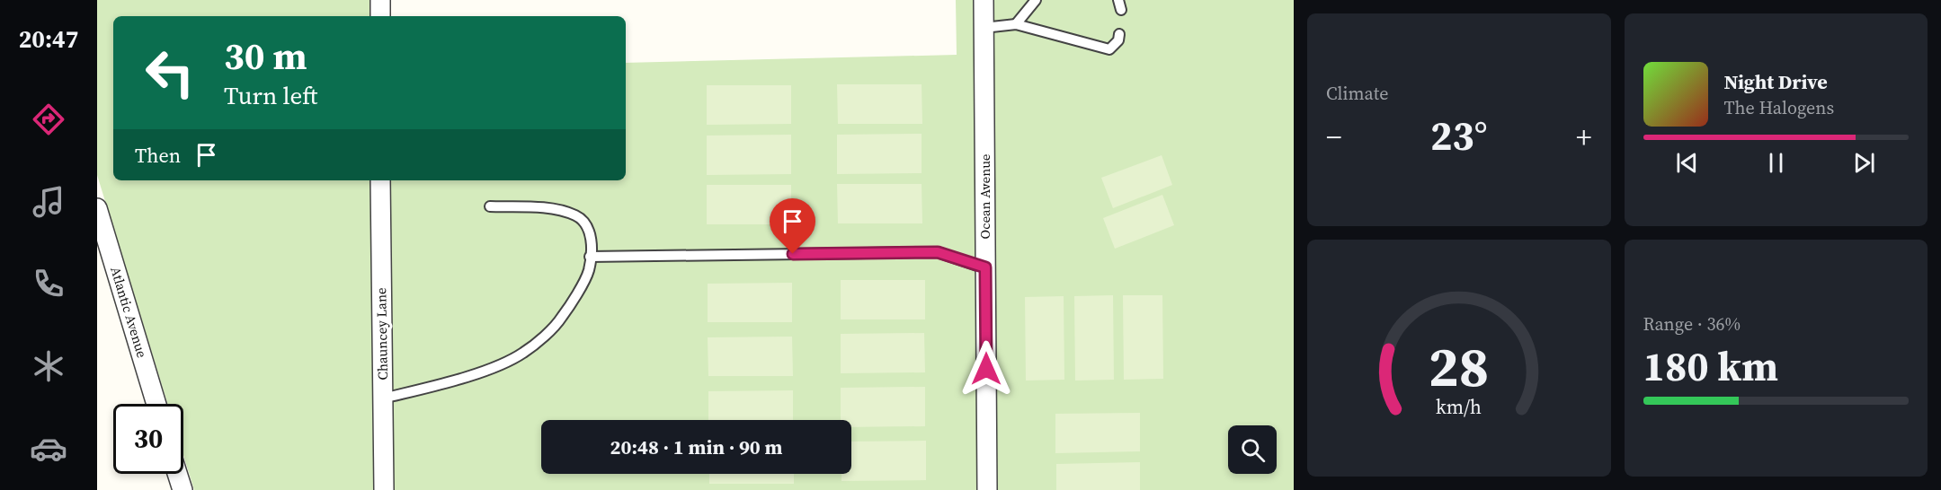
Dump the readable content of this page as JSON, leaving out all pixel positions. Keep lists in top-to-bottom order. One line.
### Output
{"streets":{"street":["Ocean Avenue","Atlantic Avenue","Chauncey Lane"]},"page":{"tabs":"20:47","tile":["Climate",["Range · 36%","180 km"]],"turn":["30 m","Turn left"],"song":["Night Drive","The Halogens"],"heat":["−","23°","+"],"then":"Then","limit":"30","trip":"20:48 · 1 min · 90 m","gauge":["28","km/h"]}}
